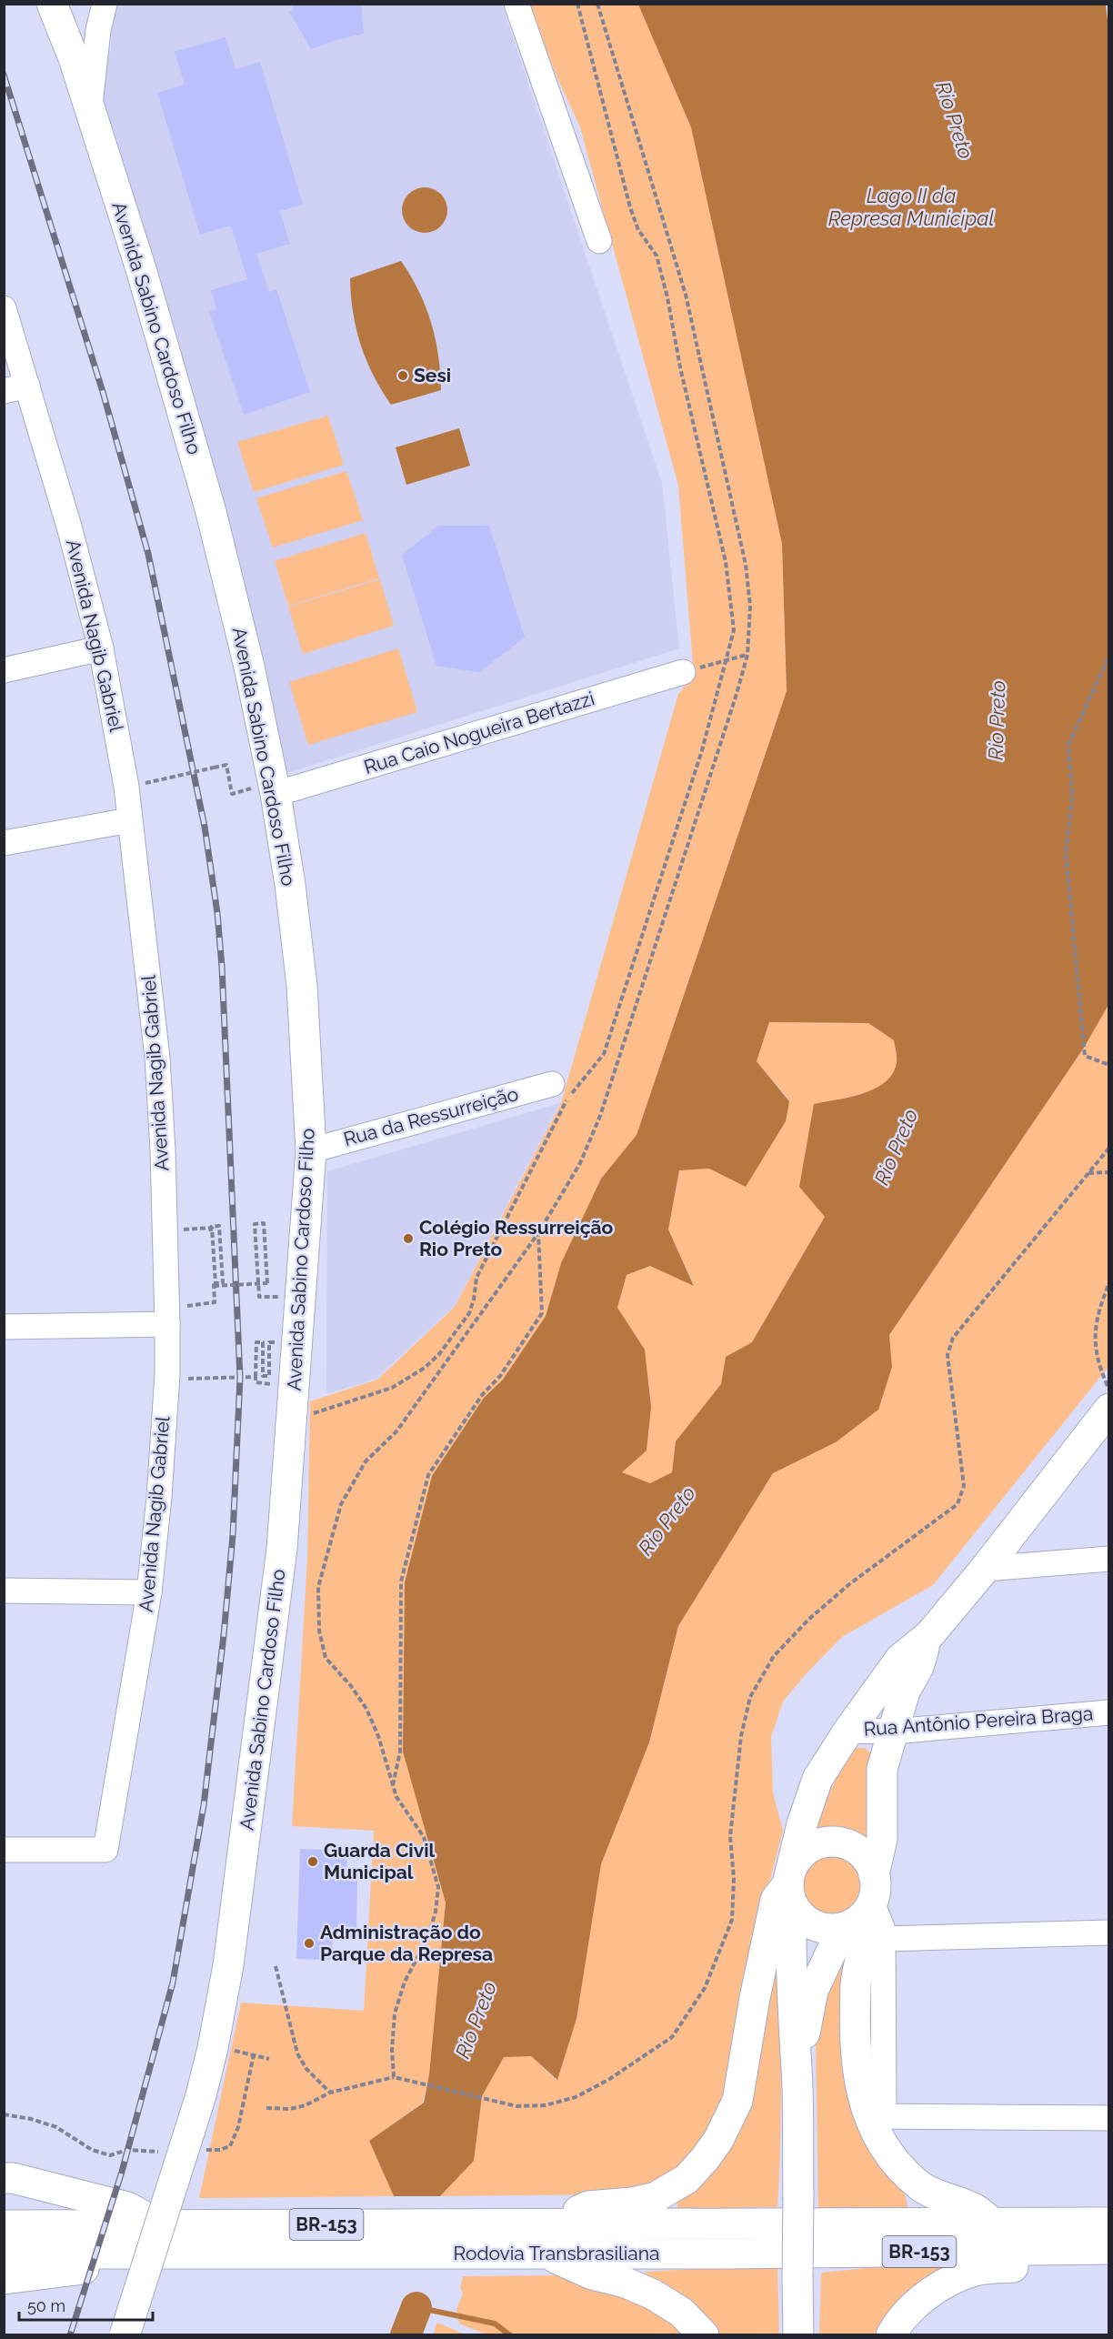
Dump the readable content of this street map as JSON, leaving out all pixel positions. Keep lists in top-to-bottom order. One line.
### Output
{"streets":{"main road":["Avenida Sabino Cardoso Filho","BR-153","Rodovia Transbrasiliana"],"street":["Avenida Nagib Gabriel","Rua Caio Nogueira Bertazzi","Rua da Ressurreição","Rua Antônio Pereira Braga"]},"crossings":[["Avenida Sabino Cardoso Filho","Rua Caio Nogueira Bertazzi"],["Avenida Sabino Cardoso Filho","Rua da Ressurreição"]],"water":["Rio Preto","Lago II da Represa Municipal"],"places":["Sesi","Colégio Ressurreição Rio Preto","Guarda Civil Municipal","Administração do Parque da Represa"],"scale_bar":"50 m"}
